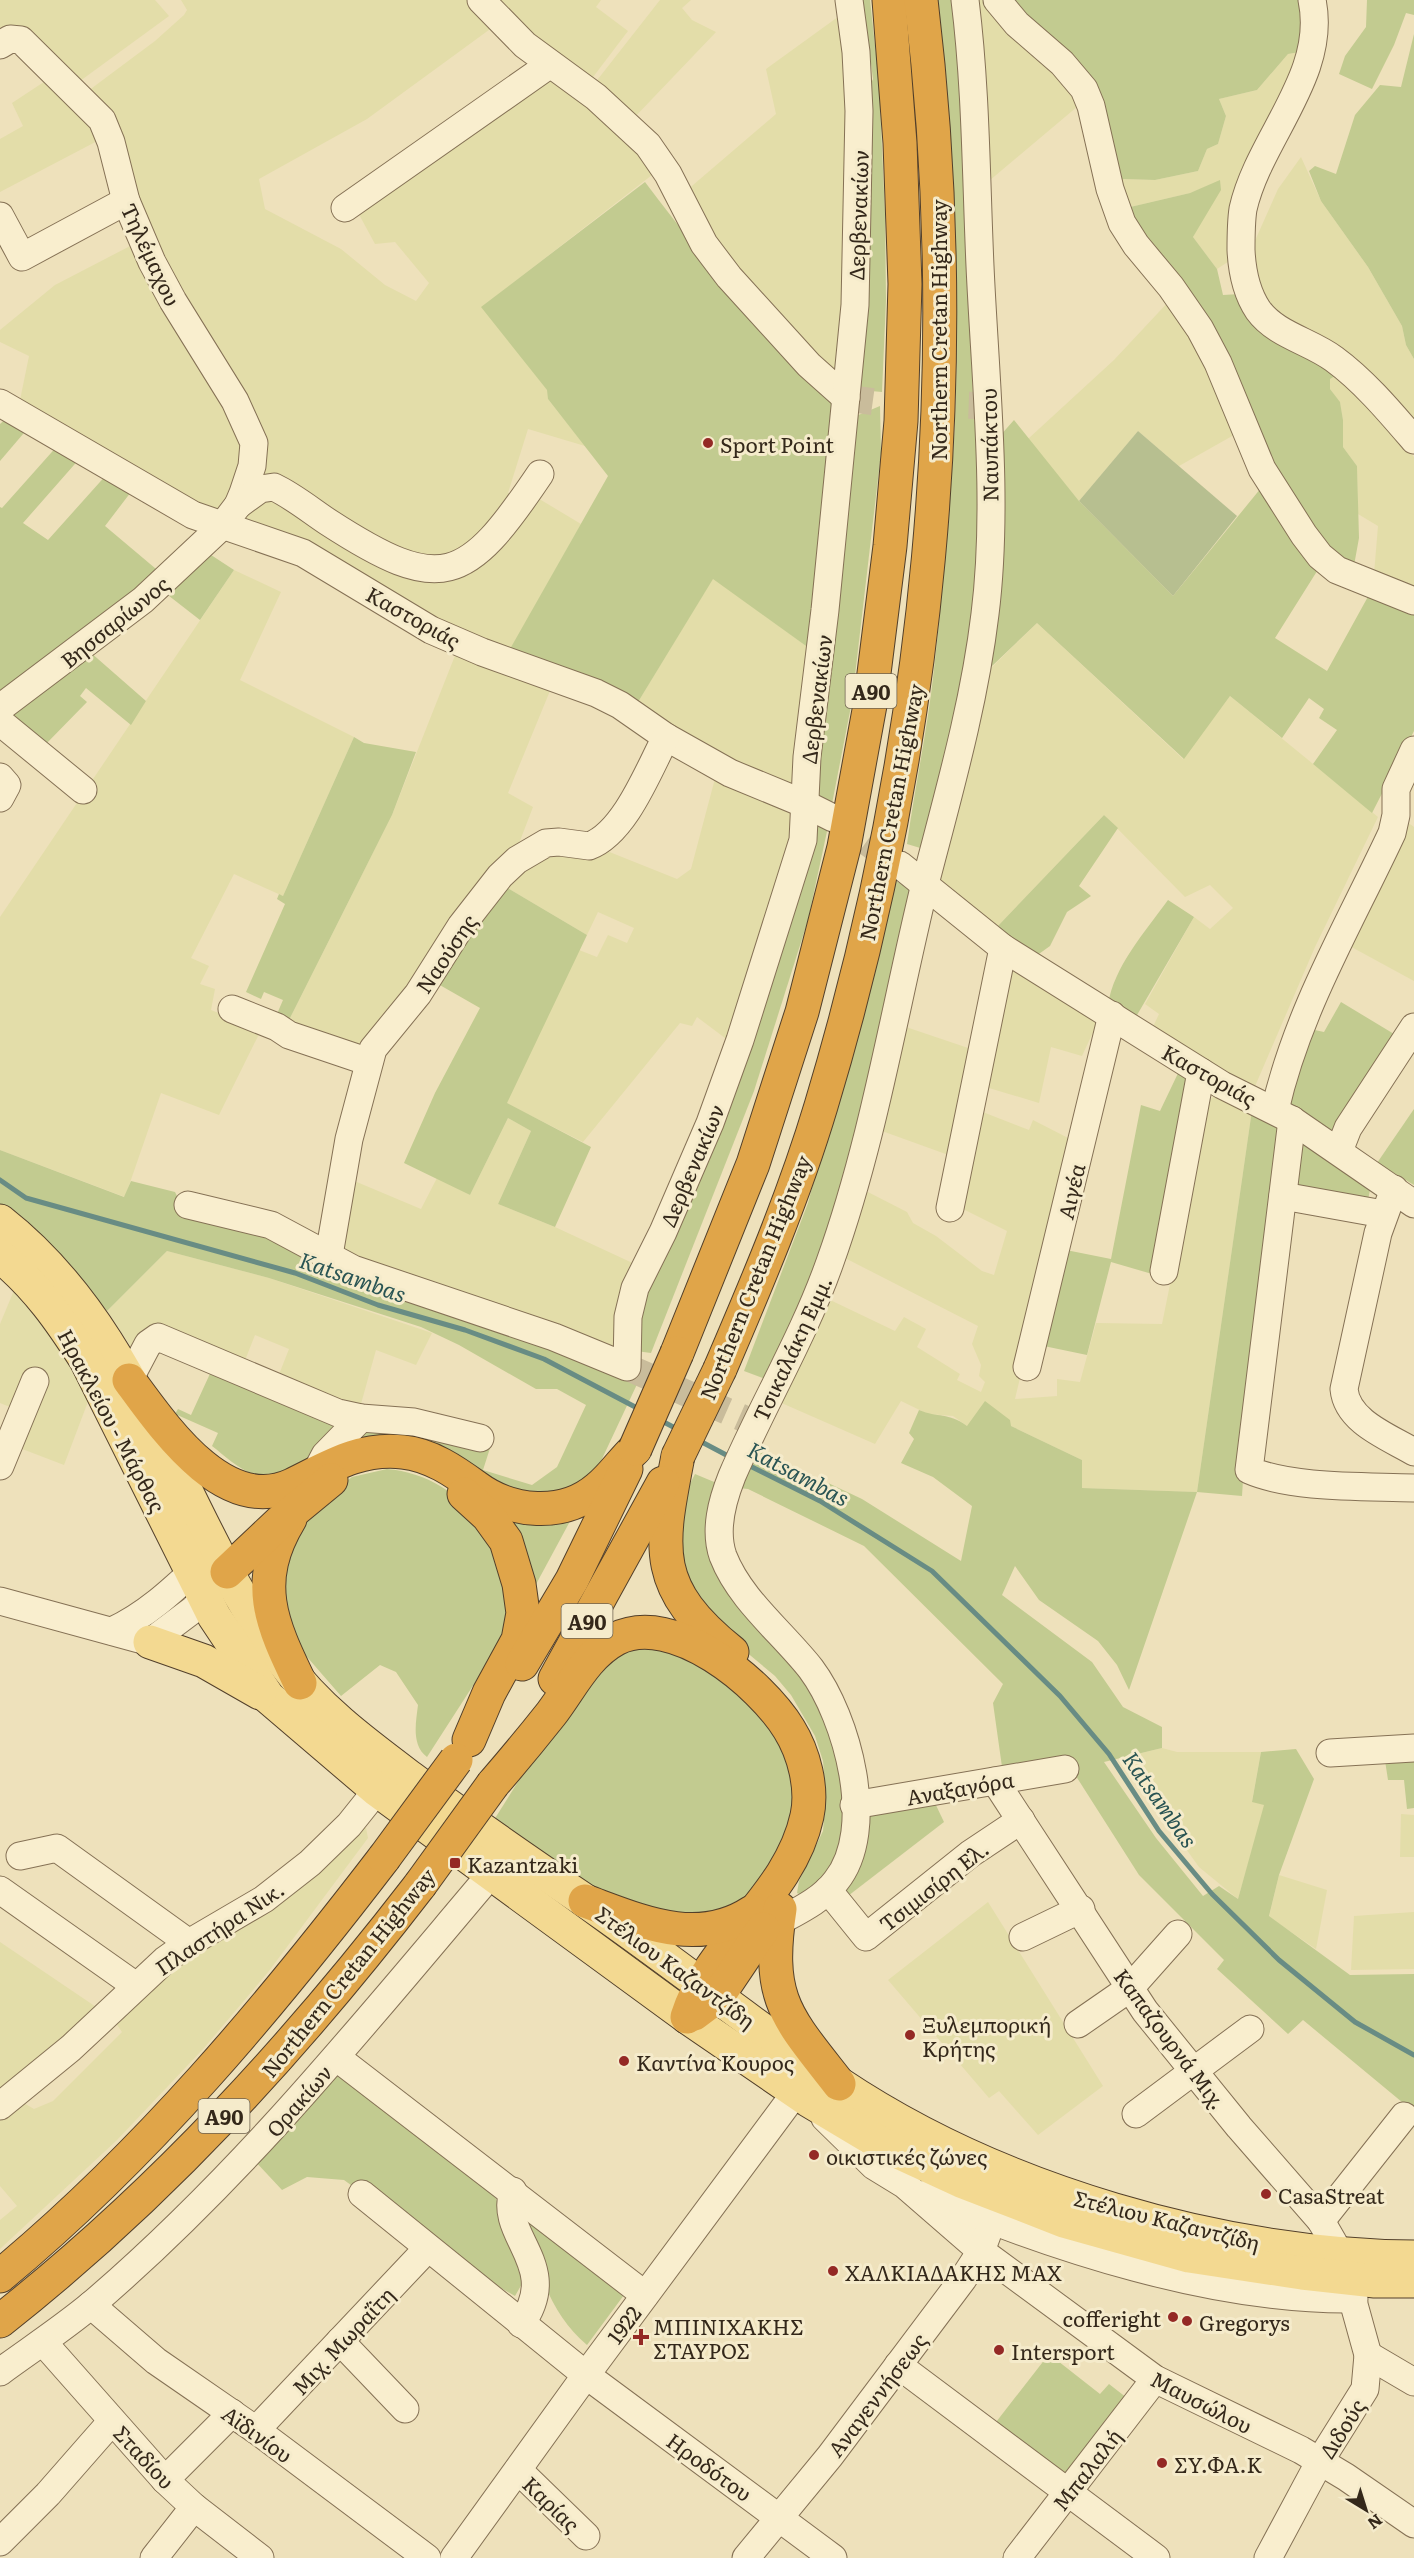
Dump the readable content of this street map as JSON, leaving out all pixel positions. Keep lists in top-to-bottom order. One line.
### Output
{"streets":{"highway":["Northern Cretan Highway","Α90"],"main road":["Ηρακλείου - Μάρθας","Στέλιου Καζαντζίδη"],"street":["Δερβενακίων","Τηλέμαχου","Ναυπάκτου","Καστοριάς","Βησσαρίωνος","Ναούσης","Αιγέα","Τσικαλάκη Εμμ.","Αναξαγόρα","Τσιμισίρη Ελ.","Πλαστήρα Νικ.","Καπαζουρνά Μιχ.","Ορακίων","1922","Μιχ. Μωραΐτη","Αναγεννήσεως","Μαυσώλου","Διδούς","Αϊδινίου","Σταδίου","Ηροδότου","Μπαλαλή","Καρίας"]},"crossings":[["Δερβενακίων","Καστοριάς"],["Δερβενακίων","Ναούσης"],["Τηλέμαχου","Καστοριάς"],["Τηλέμαχου","Βησσαρίωνος"],["Ναυπάκτου","Καστοριάς"],["Ναυπάκτου","Τσικαλάκη Εμμ."],["Καστοριάς","Βησσαρίωνος"],["Καστοριάς","Ναούσης"],["Καστοριάς","Αιγέα"],["Καστοριάς","Τσικαλάκη Εμμ."],["Τσικαλάκη Εμμ.","Αναξαγόρα"],["Τσικαλάκη Εμμ.","Τσιμισίρη Ελ."],["Ηρακλείου - Μάρθας","Στέλιου Καζαντζίδη"],["Αναξαγόρα","Καπαζουρνά Μιχ."],["Τσιμισίρη Ελ.","Καπαζουρνά Μιχ."],["Πλαστήρα Νικ.","Στέλιου Καζαντζίδη"],["Στέλιου Καζαντζίδη","Καπαζουρνά Μιχ."],["Στέλιου Καζαντζίδη","Ορακίων"],["Στέλιου Καζαντζίδη","1922"],["Στέλιου Καζαντζίδη","Μαυσώλου"],["Στέλιου Καζαντζίδη","Διδούς"],["Καπαζουρνά Μιχ.","Διδούς"],["Ορακίων","Αϊδινίου"],["Ορακίων","Σταδίου"],["1922","Μαυσώλου"],["1922","Ηροδότου"],["1922","Καρίας"],["Μιχ. Μωραΐτη","Αϊδινίου"],["Μιχ. Μωραΐτη","Ηροδότου"],["Αναγεννήσεως","Μαυσώλου"],["Αναγεννήσεως","Ηροδότου"],["Μαυσώλου","Διδούς"],["Μαυσώλου","Μπαλαλή"]],"water":["Katsambas"],"places":{"other":["Sport Point","Ξυλεμπορική Κρήτης","Καντίνα Κουρος","οικιστικές ζώνες","CasaStreat","ΧΑΛΚΙΑΔΑΚΗΣ MAX","cofferight","Gregorys","Intersport","ΣΥ.ΦΑ.Κ"],"transit":["Kazantzaki"],"health":["ΜΠΙΝΙΧΑΚΗΣ ΣΤΑΥΡΟΣ"]},"north":"bottom right"}
